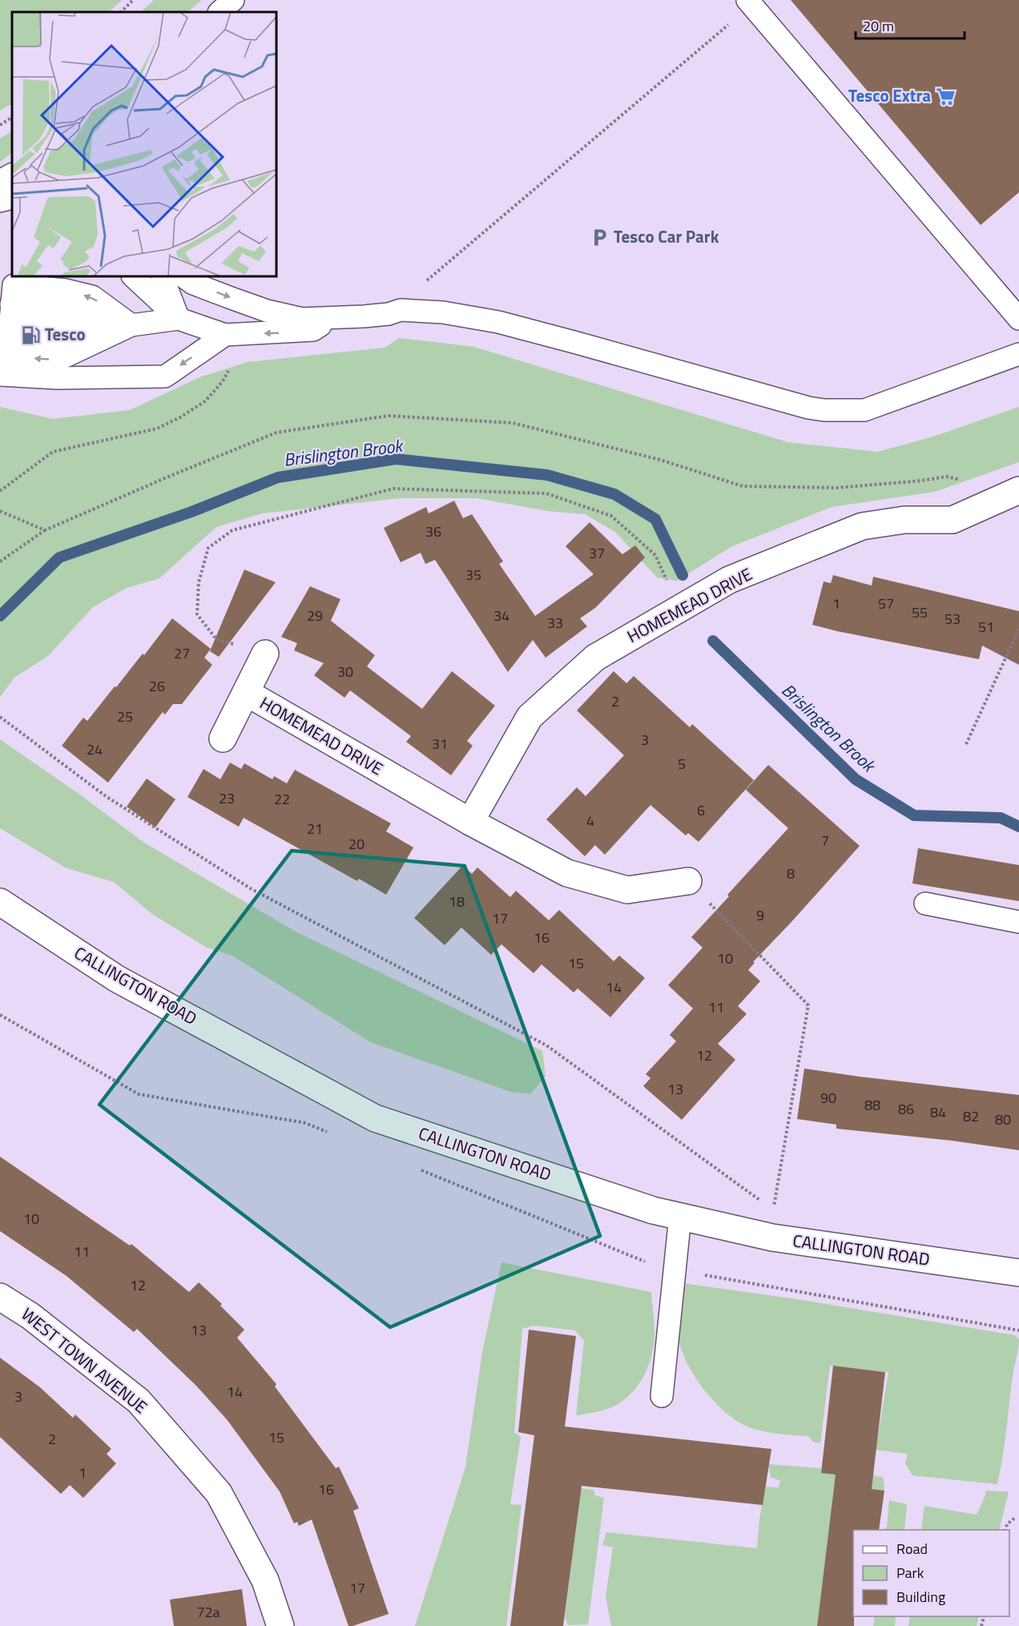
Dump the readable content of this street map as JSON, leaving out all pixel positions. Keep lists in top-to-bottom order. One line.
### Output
{"streets":{"street":["HOMEMEAD DRIVE","CALLINGTON ROAD","WEST TOWN AVENUE"]},"water":["Brislington Brook"],"places":{"supermarket":["Tesco Extra"],"parking":["Tesco Car Park"],"fuel station":["Tesco"]},"house_numbers":["36","37","35","1","57","55","29","34","53","33","51","27","30","26","2","25","3","31","24","5","23","22","6","4","21","7","20","8","18","9","17","16","10","15","14","11","12","13","90","88","86","84","82","80","10","11","12","13","14","3","15","2","1","16","17","72a"],"legend":["Road","Park","Building"],"scale_bar":"20 m"}
